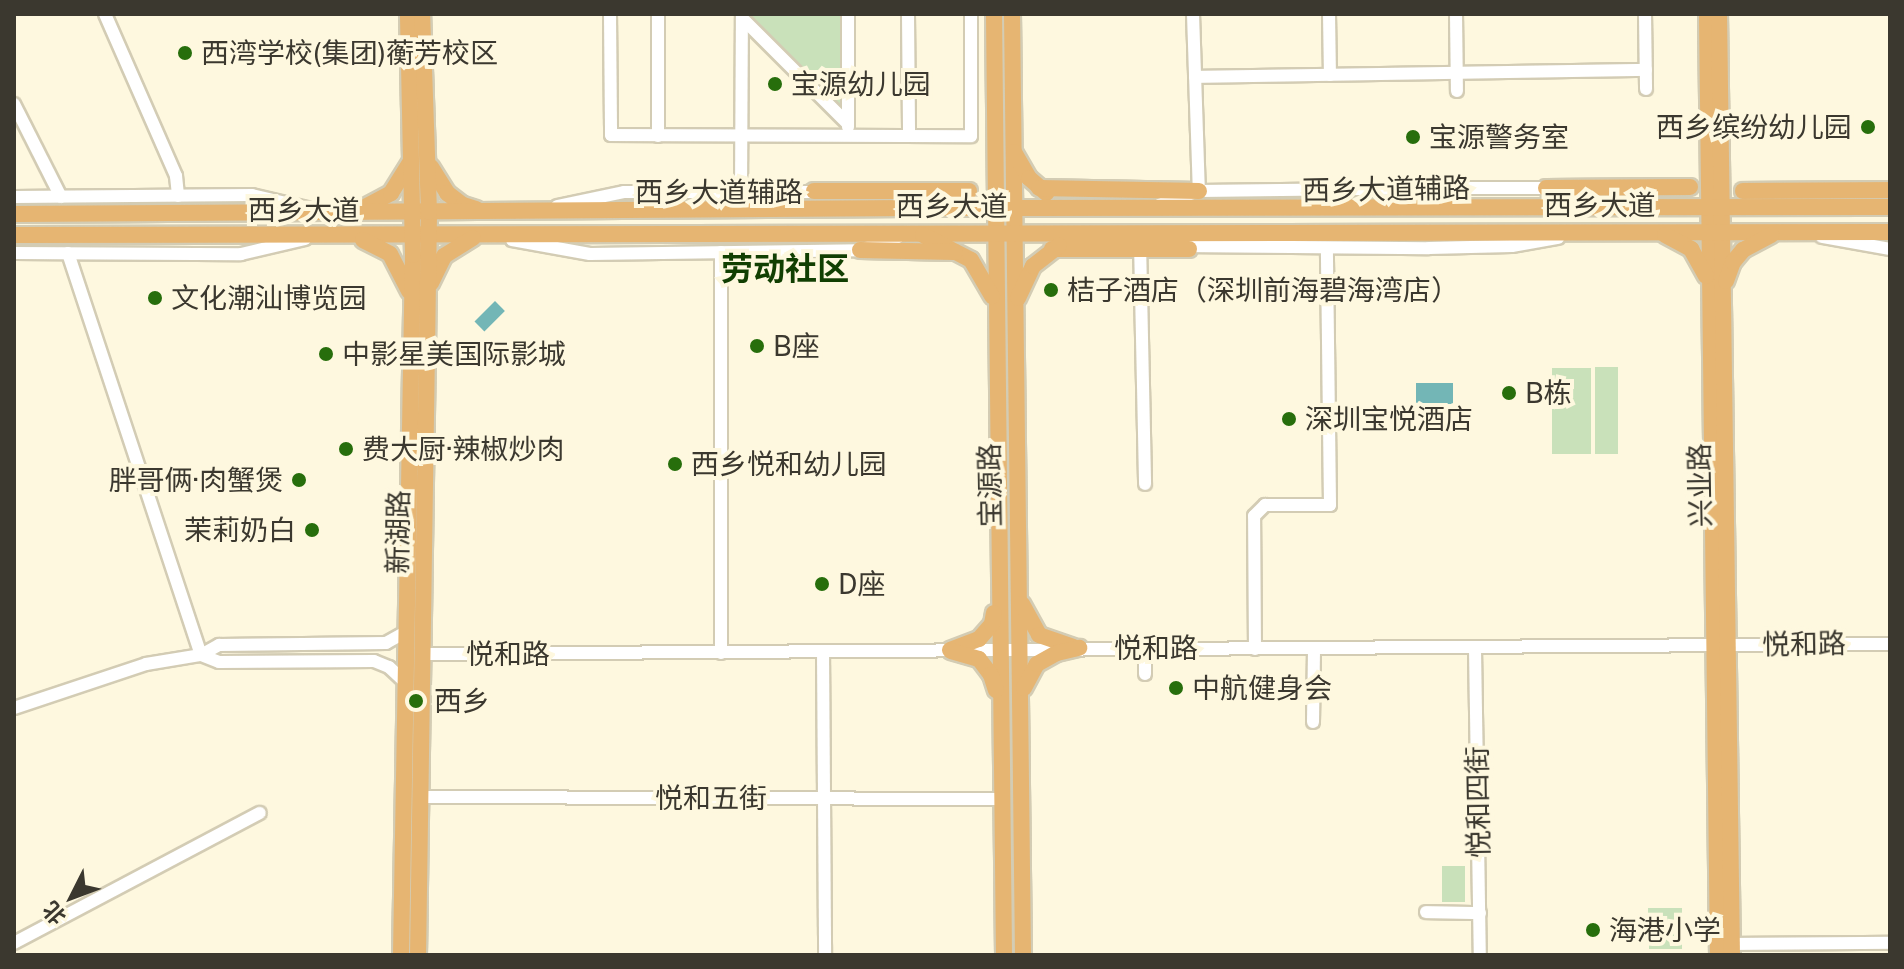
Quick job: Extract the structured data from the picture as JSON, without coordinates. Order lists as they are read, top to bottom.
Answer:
{
  "streets": {
    "main road": [
      "西乡大道",
      "宝源路",
      "兴业路",
      "新湖路"
    ],
    "street": [
      "西乡大道辅路",
      "悦和路",
      "悦和五街",
      "悦和四街"
    ]
  },
  "crossings": [
    ["西乡大道辅路", "西乡大道"],
    ["西乡大道", "宝源路"],
    ["西乡大道", "兴业路"],
    ["西乡大道", "新湖路"],
    ["宝源路", "悦和路"],
    ["宝源路", "悦和五街"],
    ["兴业路", "悦和路"],
    ["新湖路", "悦和路"],
    ["新湖路", "悦和五街"],
    ["悦和路", "悦和四街"]
  ],
  "districts": ["劳动社区"],
  "places": [
    "西湾学校(集团)蘅芳校区",
    "宝源幼儿园",
    "西乡缤纷幼儿园",
    "宝源警务室",
    "桔子酒店（深圳前海碧海湾店）",
    "文化潮汕博览园",
    "B座",
    "中影星美国际影城",
    "B栋",
    "深圳宝悦酒店",
    "费大厨·辣椒炒肉",
    "西乡悦和幼儿园",
    "胖哥俩·肉蟹煲",
    "茉莉奶白",
    "D座",
    "中航健身会",
    "西乡",
    "海港小学"
  ],
  "north": "bottom left"
}
